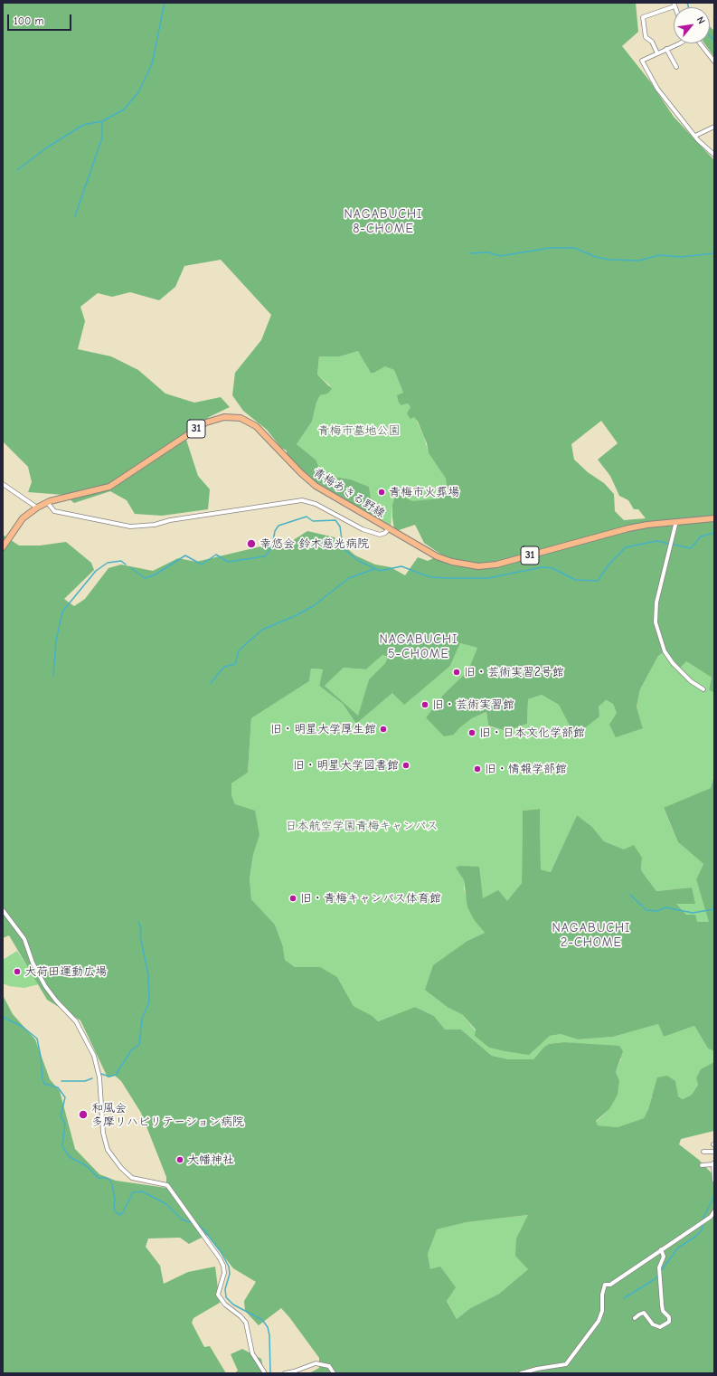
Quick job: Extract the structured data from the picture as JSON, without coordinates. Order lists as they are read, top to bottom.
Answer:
{
  "streets": {
    "main road": ["31", "青梅あきる野線"]
  },
  "districts": ["NAGABUCHI 8-CHOME", "NAGABUCHI 5-CHOME", "NAGABUCHI 2-CHOME"],
  "parks": ["青梅市墓地公園", "日本航空学園青梅キャンパス"],
  "places": [
    "青梅市火葬場",
    "幸悠会 鈴木慈光病院",
    "旧・芸術実習2号館",
    "旧・芸術実習館",
    "旧・明星大学厚生館",
    "旧・日本文化学部館",
    "旧・明星大学図書館",
    "旧・情報学部館",
    "旧・青梅キャンパス体育館",
    "大荷田運動広場",
    "和風会 多摩リハビリテーション病院",
    "大幡神社"
  ],
  "scale_bar": "100 m",
  "north": "top right"
}
